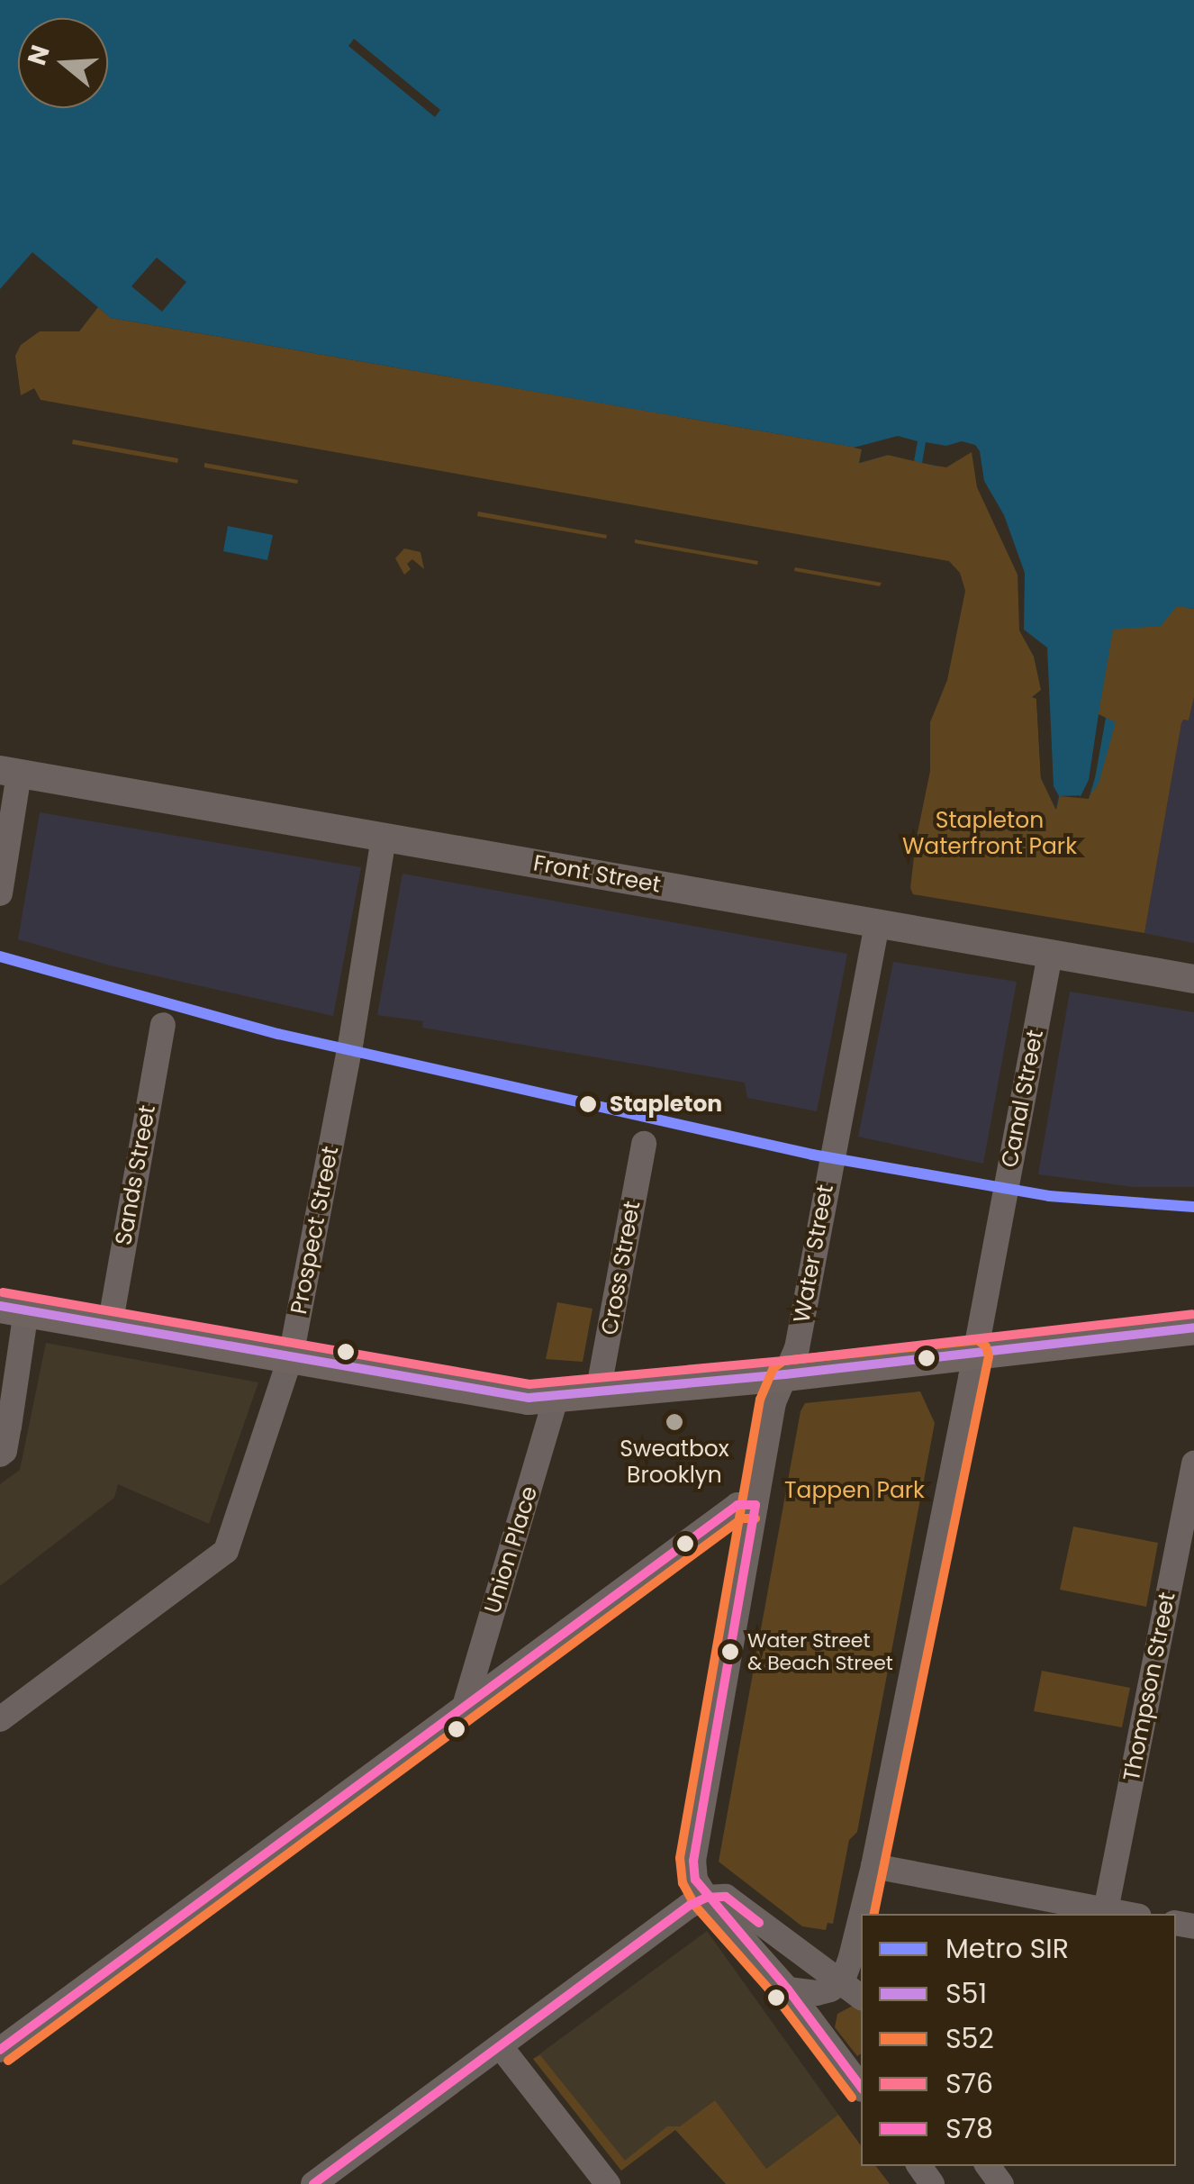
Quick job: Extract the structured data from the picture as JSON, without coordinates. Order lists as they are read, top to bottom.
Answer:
{
  "streets": {
    "street": [
      "Front Street",
      "Canal Street",
      "Sands Street",
      "Prospect Street",
      "Water Street",
      "Cross Street",
      "Union Place",
      "Thompson Street"
    ]
  },
  "crossings": [
    ["Front Street", "Canal Street"],
    ["Front Street", "Prospect Street"],
    ["Front Street", "Water Street"]
  ],
  "parks": ["Stapleton Waterfront Park", "Tappen Park"],
  "places": ["Stapleton", "Sweatbox Brooklyn", "Water Street & Beach Street"],
  "lines": [
    "metro line SIR",
    "transit line S76",
    "transit line S51",
    "transit line S52",
    "transit line S78"
  ],
  "legend": [
    "Metro SIR",
    "S51",
    "S52",
    "S76",
    "S78"
  ],
  "north": "left"
}
